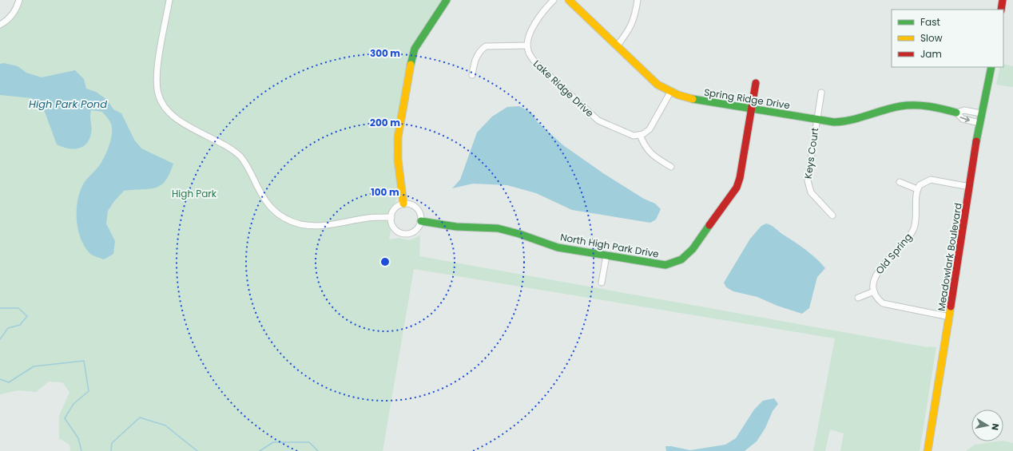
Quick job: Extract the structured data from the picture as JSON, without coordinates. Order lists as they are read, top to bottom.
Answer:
{
  "streets": {
    "street": [
      "Lake Ridge Drive",
      "Spring Ridge Drive",
      "Keys Court",
      "North High Park Drive",
      "Old Spring",
      "Meadowlark Boulevard"
    ]
  },
  "crossings": [
    ["Spring Ridge Drive", "Keys Court"],
    ["Spring Ridge Drive", "North High Park Drive"],
    ["Spring Ridge Drive", "Meadowlark Boulevard"]
  ],
  "water": ["High Park Pond"],
  "parks": ["High Park"],
  "legend": ["Fast", "Slow", "Jam"],
  "north": "right",
  "rings": ["300 m", "200 m", "100 m"]
}
